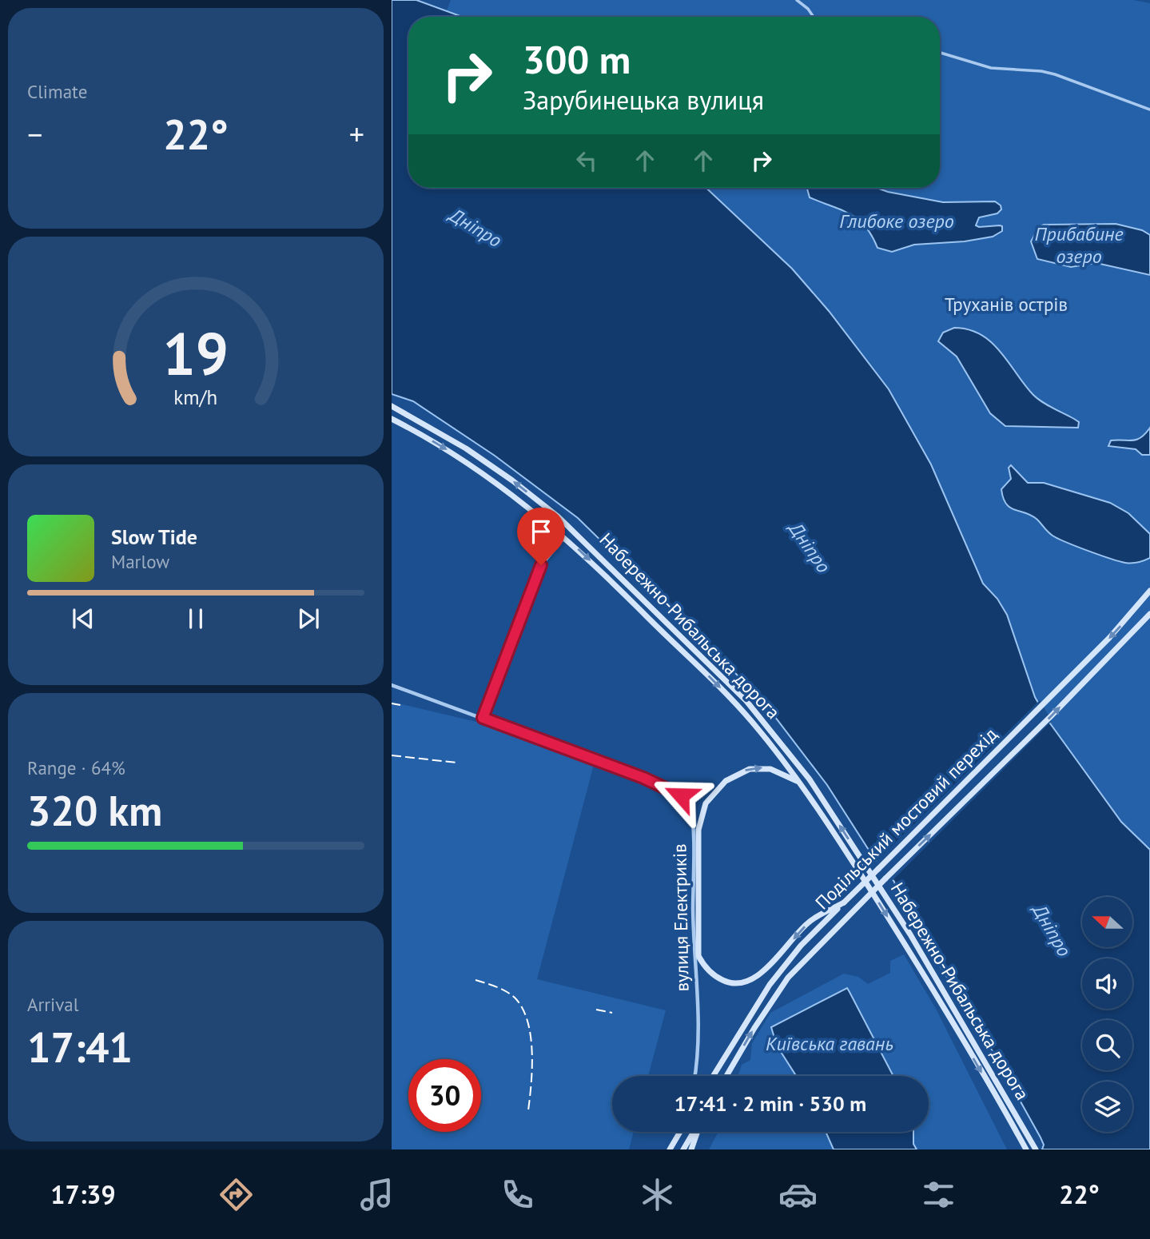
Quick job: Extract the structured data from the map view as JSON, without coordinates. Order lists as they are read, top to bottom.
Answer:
{
  "streets": {
    "main road": ["Набережно-Рибальська дорога", "Подільський мостовий перехід"],
    "street": ["вулиця Електриків"]
  },
  "water": [
    "Глибоке озеро",
    "Дніпро",
    "Прибабине озеро",
    "Київська гавань"
  ],
  "parks": ["Труханів острів"],
  "north": "left",
  "page": {
    "tile": [
      "Climate",
      ["Range · 64%", "320 km"],
      ["Arrival", "17:41"]
    ],
    "turn": ["300 m", "Зарубинецька вулиця"],
    "heat": ["−", "22°", "+"],
    "song": ["Slow Tide", "Marlow"],
    "limit": "30",
    "trip": "17:41 · 2 min · 530 m",
    "tabs": ["17:39", "22°"],
    "gauge": ["19", "km/h"]
  }
}
